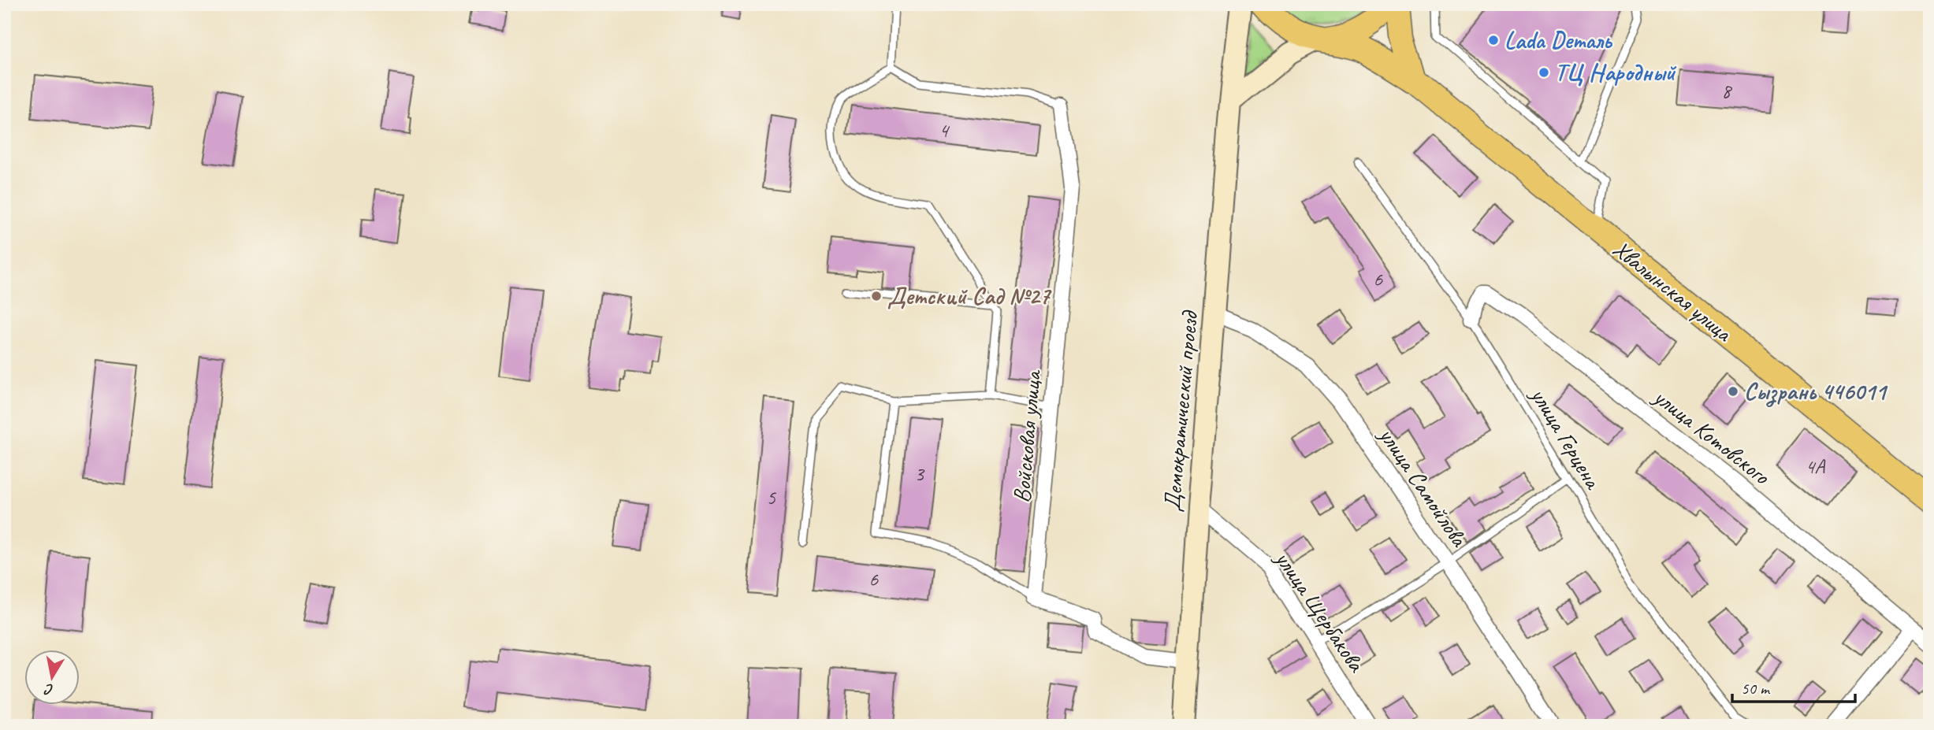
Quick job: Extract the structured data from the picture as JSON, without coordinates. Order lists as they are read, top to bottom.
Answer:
{
  "streets": {
    "main road": ["Хвалынская улица", "Демократический проезд"],
    "street": [
      "улица Котовского",
      "Войсковая улица",
      "улица Самойлова",
      "улица Щербакова"
    ],
    "lane": ["улица Герцена"]
  },
  "crossings": [
    ["Демократический проезд", "улица Самойлова"],
    ["Демократический проезд", "улица Щербакова"],
    ["улица Котовского", "улица Герцена"]
  ],
  "places": [
    "Lada Dеталь",
    "ТЦ Народный",
    "Детский Сад №27",
    "Сызрань 446011"
  ],
  "house_numbers": [
    "8",
    "4",
    "6",
    "4А",
    "3",
    "5",
    "6"
  ],
  "scale_bar": "50 m",
  "north": "bottom"
}
